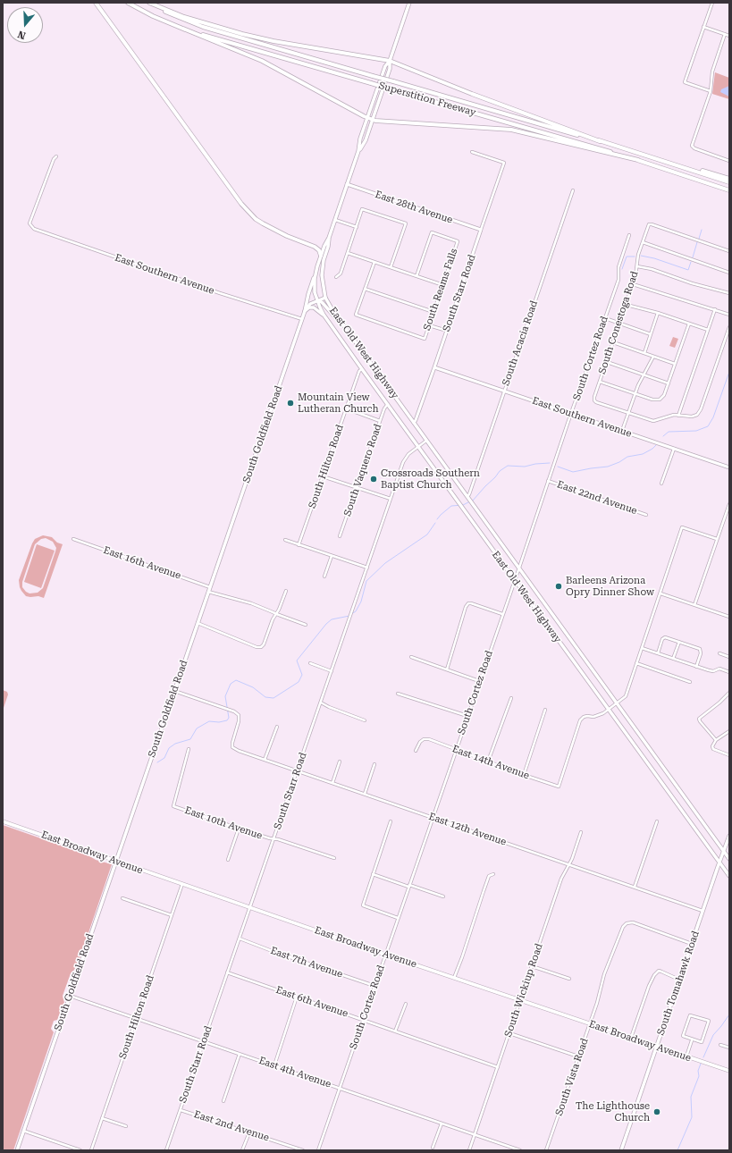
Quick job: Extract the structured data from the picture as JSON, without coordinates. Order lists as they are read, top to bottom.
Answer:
{
  "streets": {
    "highway": ["Superstition Freeway"],
    "main road": [
      "East Old West Highway",
      "South Goldfield Road",
      "East Broadway Avenue",
      "South Tomahawk Road"
    ],
    "street": [
      "East 28th Avenue",
      "East Southern Avenue",
      "South Reams Falls",
      "South Starr Road",
      "South Conestoga Road",
      "South Acacia Road",
      "South Cortez Road",
      "South Hilton Road",
      "South Vaquero Road",
      "East 22nd Avenue",
      "East 16th Avenue",
      "East 14th Avenue",
      "East 10th Avenue",
      "East 12th Avenue",
      "East 7th Avenue",
      "South Wickiup Road",
      "East 6th Avenue",
      "East 4th Avenue",
      "South Vista Road",
      "East 2nd Avenue"
    ]
  },
  "crossings": [
    ["East 28th Avenue", "South Starr Road"],
    ["East Southern Avenue", "South Starr Road"],
    ["East Southern Avenue", "South Acacia Road"],
    ["East Southern Avenue", "South Cortez Road"],
    ["East Southern Avenue", "South Goldfield Road"],
    ["South Starr Road", "East Old West Highway"],
    ["South Starr Road", "East 10th Avenue"],
    ["South Starr Road", "East 12th Avenue"],
    ["South Starr Road", "East Broadway Avenue"],
    ["South Starr Road", "East 7th Avenue"],
    ["South Starr Road", "East 6th Avenue"],
    ["South Starr Road", "East 4th Avenue"],
    ["South Starr Road", "East 2nd Avenue"],
    ["South Acacia Road", "East Old West Highway"],
    ["East Old West Highway", "South Cortez Road"],
    ["East Old West Highway", "South Goldfield Road"],
    ["East Old West Highway", "South Hilton Road"],
    ["East Old West Highway", "South Vaquero Road"],
    ["East Old West Highway", "East 14th Avenue"],
    ["East Old West Highway", "South Tomahawk Road"],
    ["South Cortez Road", "East 22nd Avenue"],
    ["South Cortez Road", "East 14th Avenue"],
    ["South Cortez Road", "East 12th Avenue"],
    ["South Cortez Road", "East Broadway Avenue"],
    ["South Cortez Road", "East 7th Avenue"],
    ["South Cortez Road", "East 6th Avenue"],
    ["South Cortez Road", "East 4th Avenue"],
    ["South Goldfield Road", "East 16th Avenue"],
    ["South Goldfield Road", "East 12th Avenue"],
    ["South Goldfield Road", "East Broadway Avenue"],
    ["South Goldfield Road", "East 4th Avenue"],
    ["South Hilton Road", "East Broadway Avenue"],
    ["South Hilton Road", "East 4th Avenue"],
    ["East 12th Avenue", "South Tomahawk Road"],
    ["East 12th Avenue", "South Wickiup Road"],
    ["East Broadway Avenue", "South Tomahawk Road"],
    ["East Broadway Avenue", "South Wickiup Road"],
    ["East Broadway Avenue", "South Vista Road"],
    ["South Tomahawk Road", "South Vista Road"],
    ["South Wickiup Road", "East 6th Avenue"],
    ["South Wickiup Road", "East 4th Avenue"]
  ],
  "places": [
    "Mountain View Lutheran Church",
    "Crossroads Southern Baptist Church",
    "Barleens Arizona Opry Dinner Show",
    "The Lighthouse Church"
  ],
  "north": "bottom"
}
